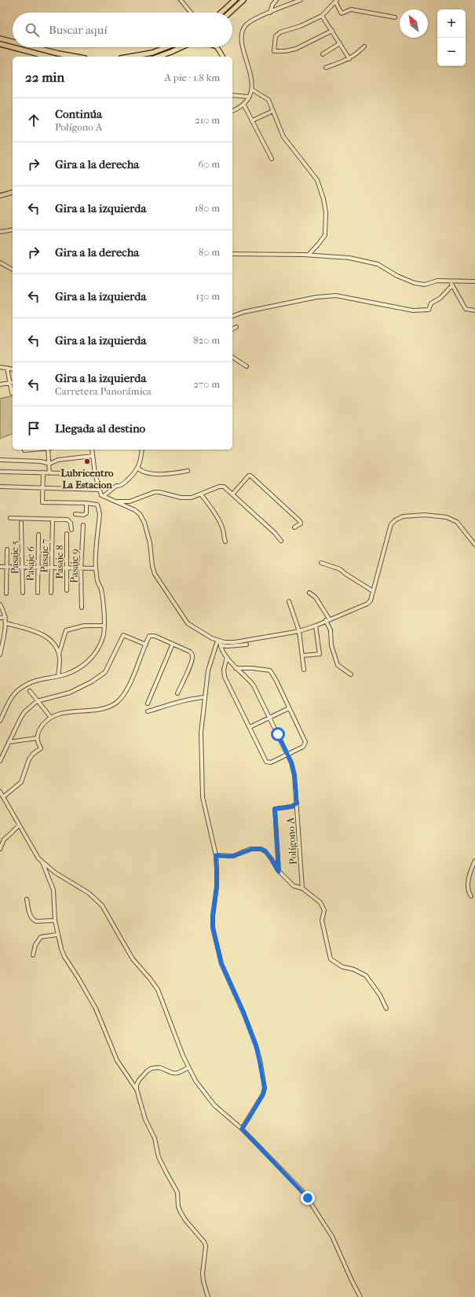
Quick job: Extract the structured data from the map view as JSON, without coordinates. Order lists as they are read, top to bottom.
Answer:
{
  "streets": {
    "street": [
      "Pasaje 7",
      "Pasaje 5",
      "Pasaje 8",
      "Pasaje 6",
      "Pasaje 9",
      "Polígono A"
    ]
  },
  "places": ["Lubricentro La Estacion"],
  "north": "top left",
  "page": {
    "map_buttons": ["+", "−"],
    "search": "Buscar aquí",
    "heading": ["22 min", "A pie · 1.8 km"],
    "list": [
      ["Continúa", "Polígono A", "210 m"],
      ["Gira a la derecha", "60 m"],
      ["Gira a la izquierda", "180 m"],
      ["Gira a la derecha", "80 m"],
      ["Gira a la izquierda", "130 m"],
      ["Gira a la izquierda", "820 m"],
      ["Gira a la izquierda", "Carretera Panorámica", "270 m"],
      "Llegada al destino"
    ]
  }
}
